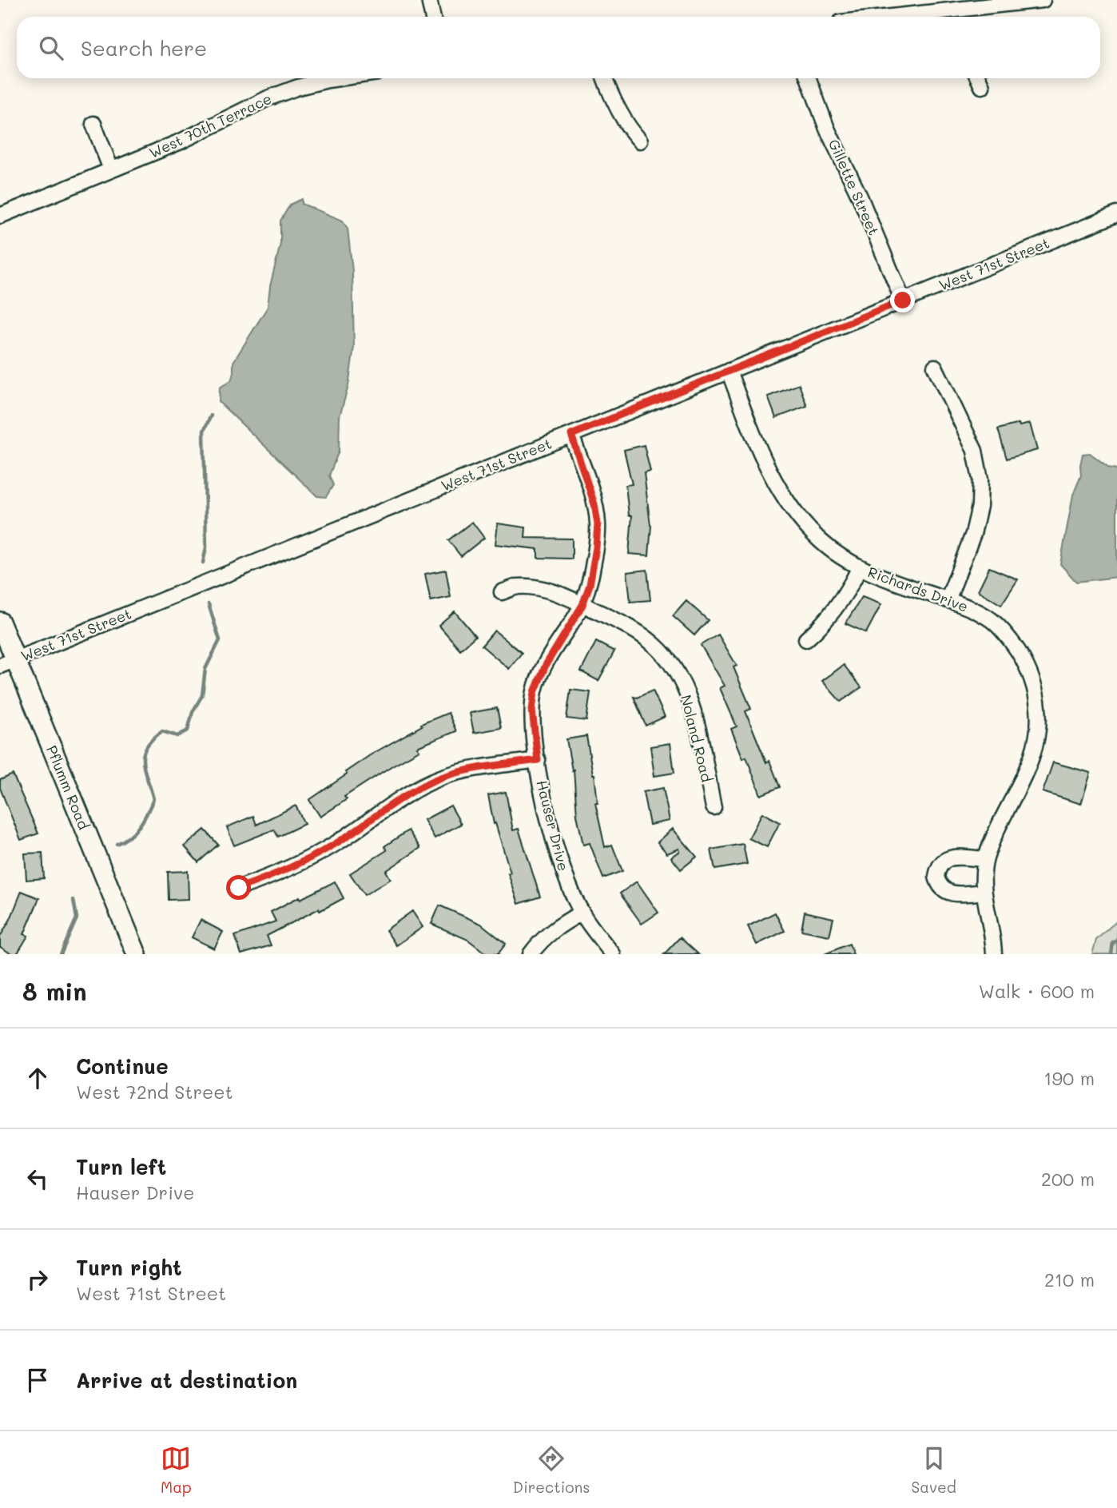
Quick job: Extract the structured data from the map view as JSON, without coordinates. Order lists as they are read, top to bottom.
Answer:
{
  "streets": {
    "main road": ["Pflumm Road"],
    "street": [
      "West 70th Terrace",
      "Gillette Street",
      "West 71st Street",
      "Richards Drive",
      "Noland Road",
      "Hauser Drive"
    ]
  },
  "crossings": [
    ["Gillette Street", "West 71st Street"],
    ["West 71st Street", "Richards Drive"],
    ["West 71st Street", "Pflumm Road"],
    ["West 71st Street", "Hauser Drive"],
    ["Noland Road", "Hauser Drive"]
  ],
  "page": {
    "search": "Search here",
    "heading": ["8 min", "Walk · 600 m"],
    "list": [
      ["Continue", "West 72nd Street", "190 m"],
      ["Turn left", "Hauser Drive", "200 m"],
      ["Turn right", "West 71st Street", "210 m"],
      "Arrive at destination"
    ],
    "nav": ["Map", "Directions", "Saved"]
  }
}
